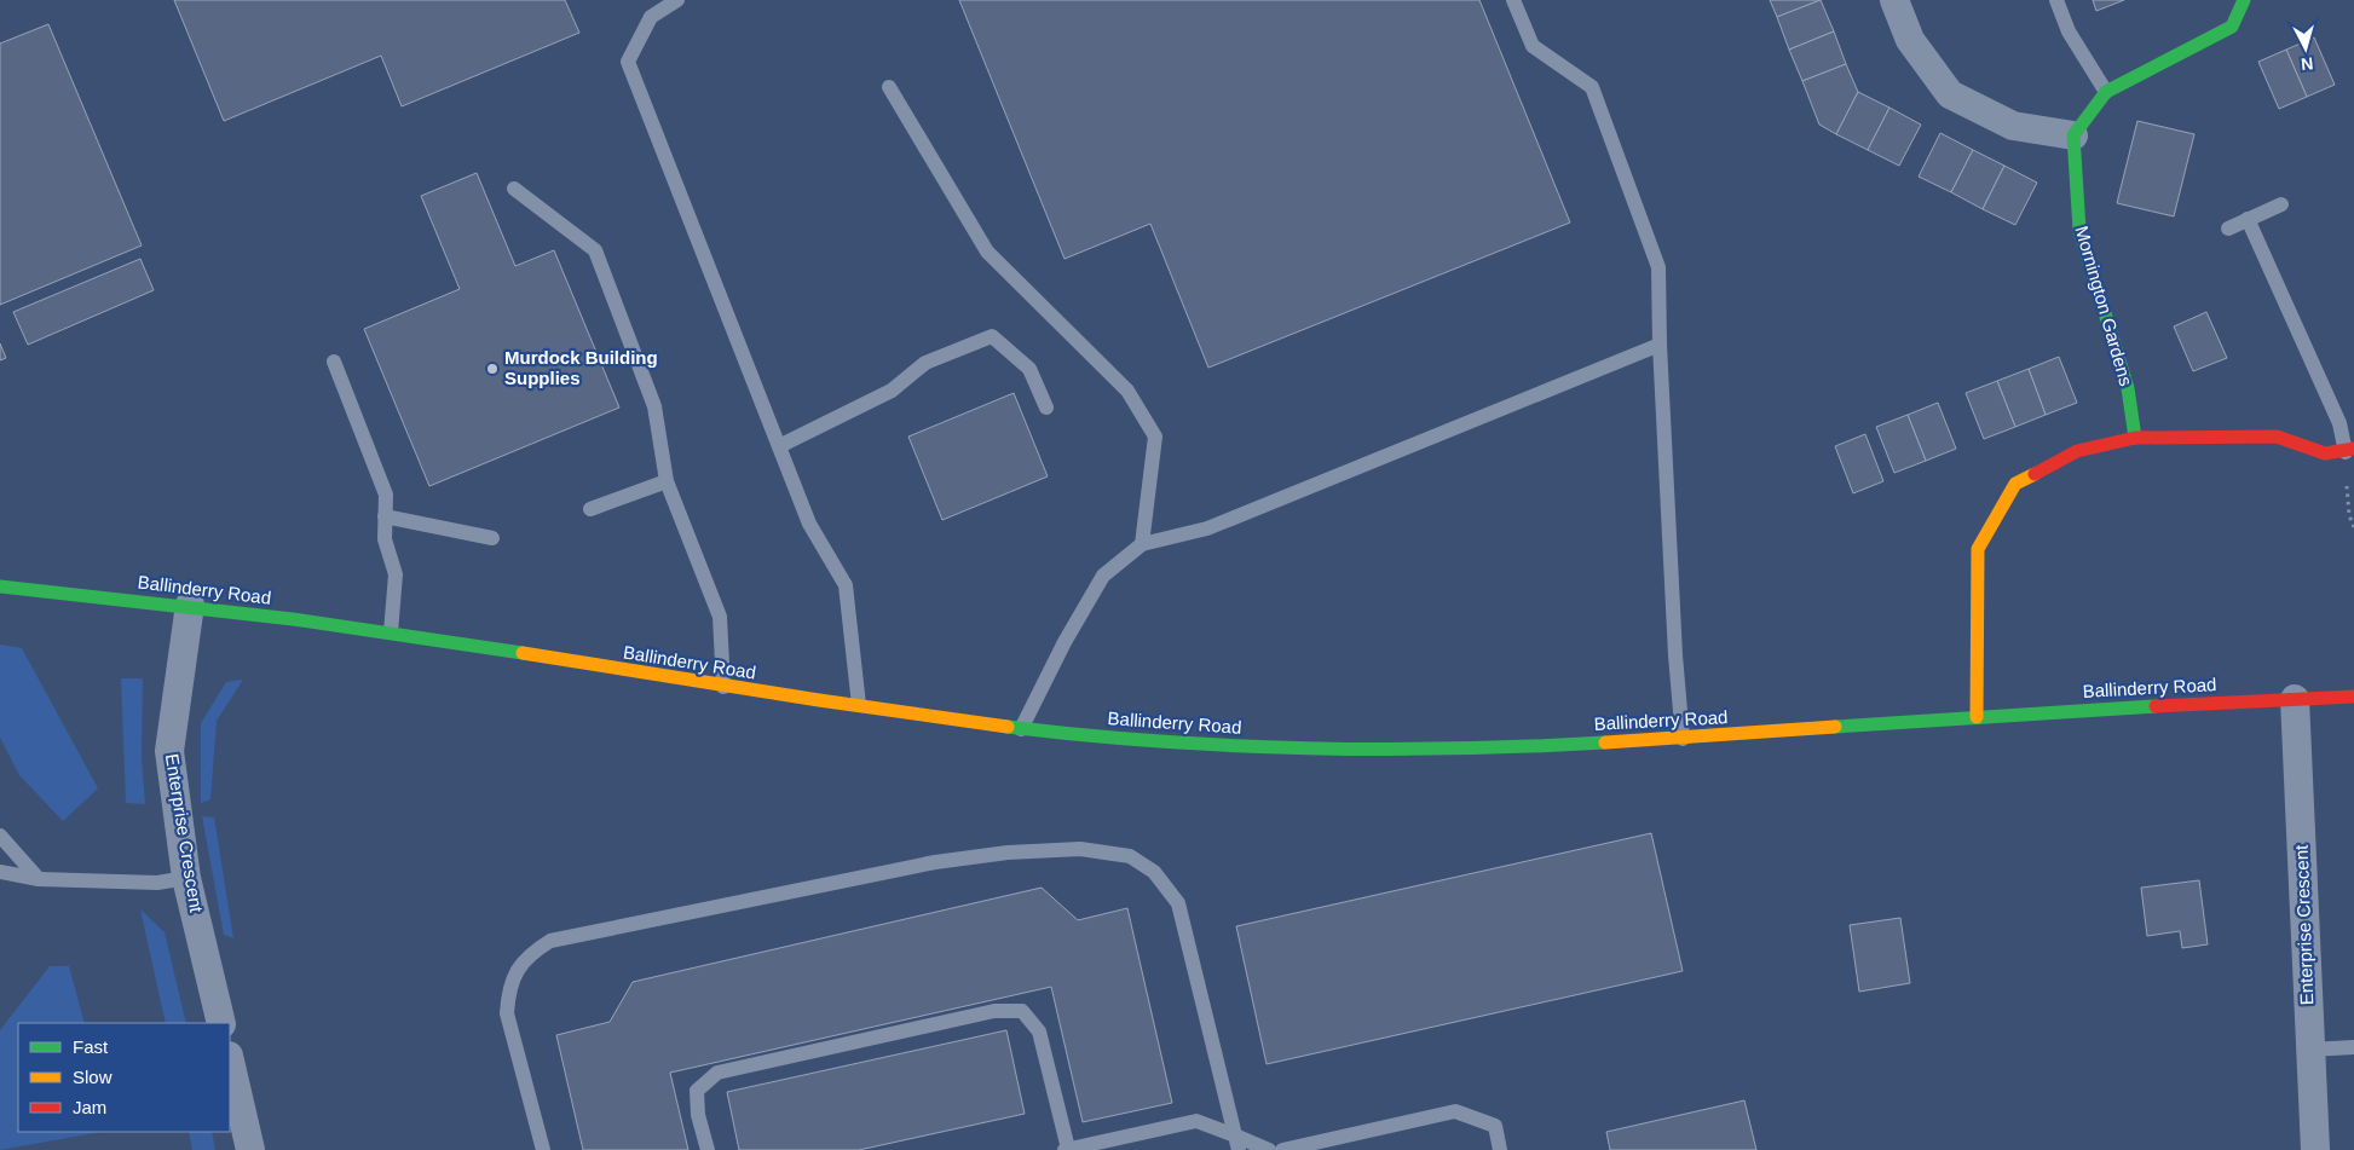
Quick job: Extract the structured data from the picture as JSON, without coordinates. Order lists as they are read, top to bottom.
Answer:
{
  "streets": {
    "main road": ["Mornington Gardens", "Ballinderry Road"],
    "street": ["Enterprise Crescent"]
  },
  "crossings": [
    ["Ballinderry Road", "Enterprise Crescent"]
  ],
  "places": ["Murdock Building Supplies"],
  "legend": ["Fast", "Slow", "Jam"],
  "north": "bottom"
}
